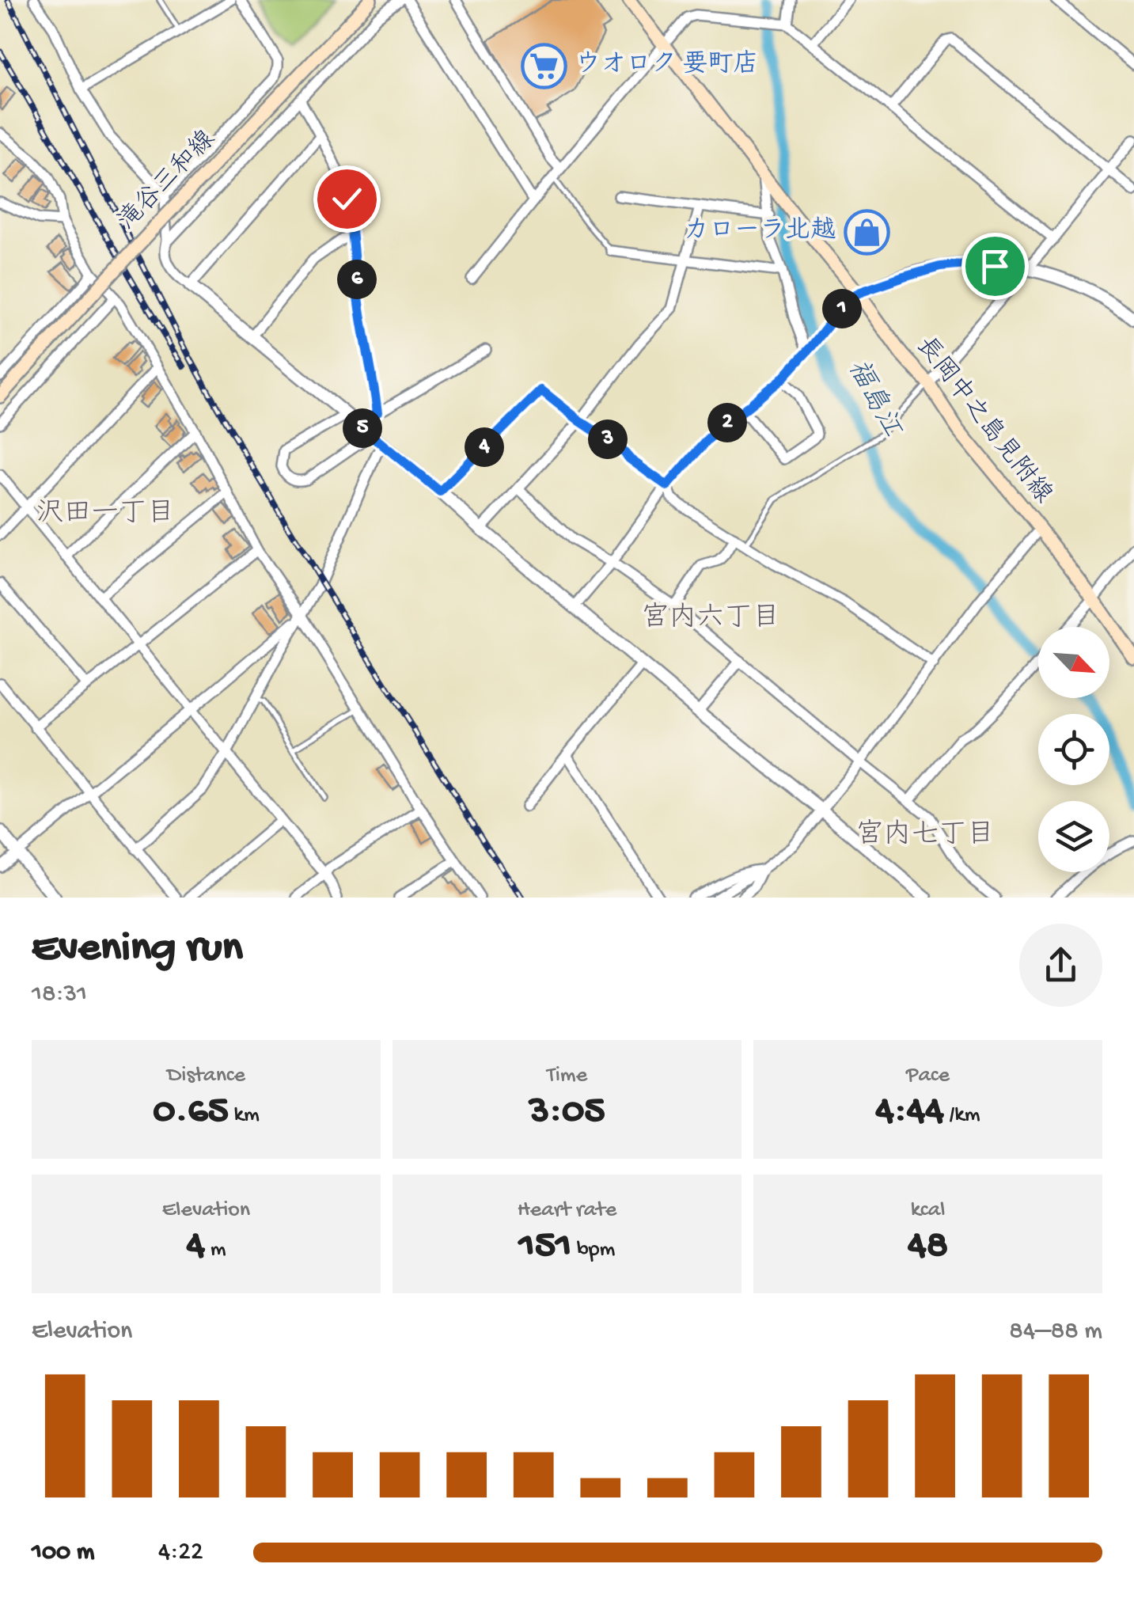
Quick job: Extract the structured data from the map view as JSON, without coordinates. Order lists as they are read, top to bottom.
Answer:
{
  "streets": {
    "main road": ["滝谷三和線", "長岡中之島見附線"]
  },
  "districts": ["沢田一丁目", "宮内六丁目", "宮内七丁目"],
  "water": ["福島江"],
  "places": {
    "supermarket": ["ウオロク 要町店"],
    "shop": ["カローラ北越"]
  },
  "north": "bottom right",
  "page": {
    "pins": [
      "6",
      "1",
      "2",
      "5",
      "3",
      "4"
    ],
    "heading": ["Evening run", "18:31"],
    "stats": [
      ["Distance", "0.65 km"],
      ["Time", "3:05"],
      ["Pace", "4:44 /km"],
      ["Elevation", "4 m"],
      ["Heart rate", "151 bpm"],
      ["kcal", "48"]
    ],
    "chart": ["Elevation", "84–88 m"],
    "list": [
      {
        "name": "100 m",
        "note": "4:22"
      }
    ]
  }
}
